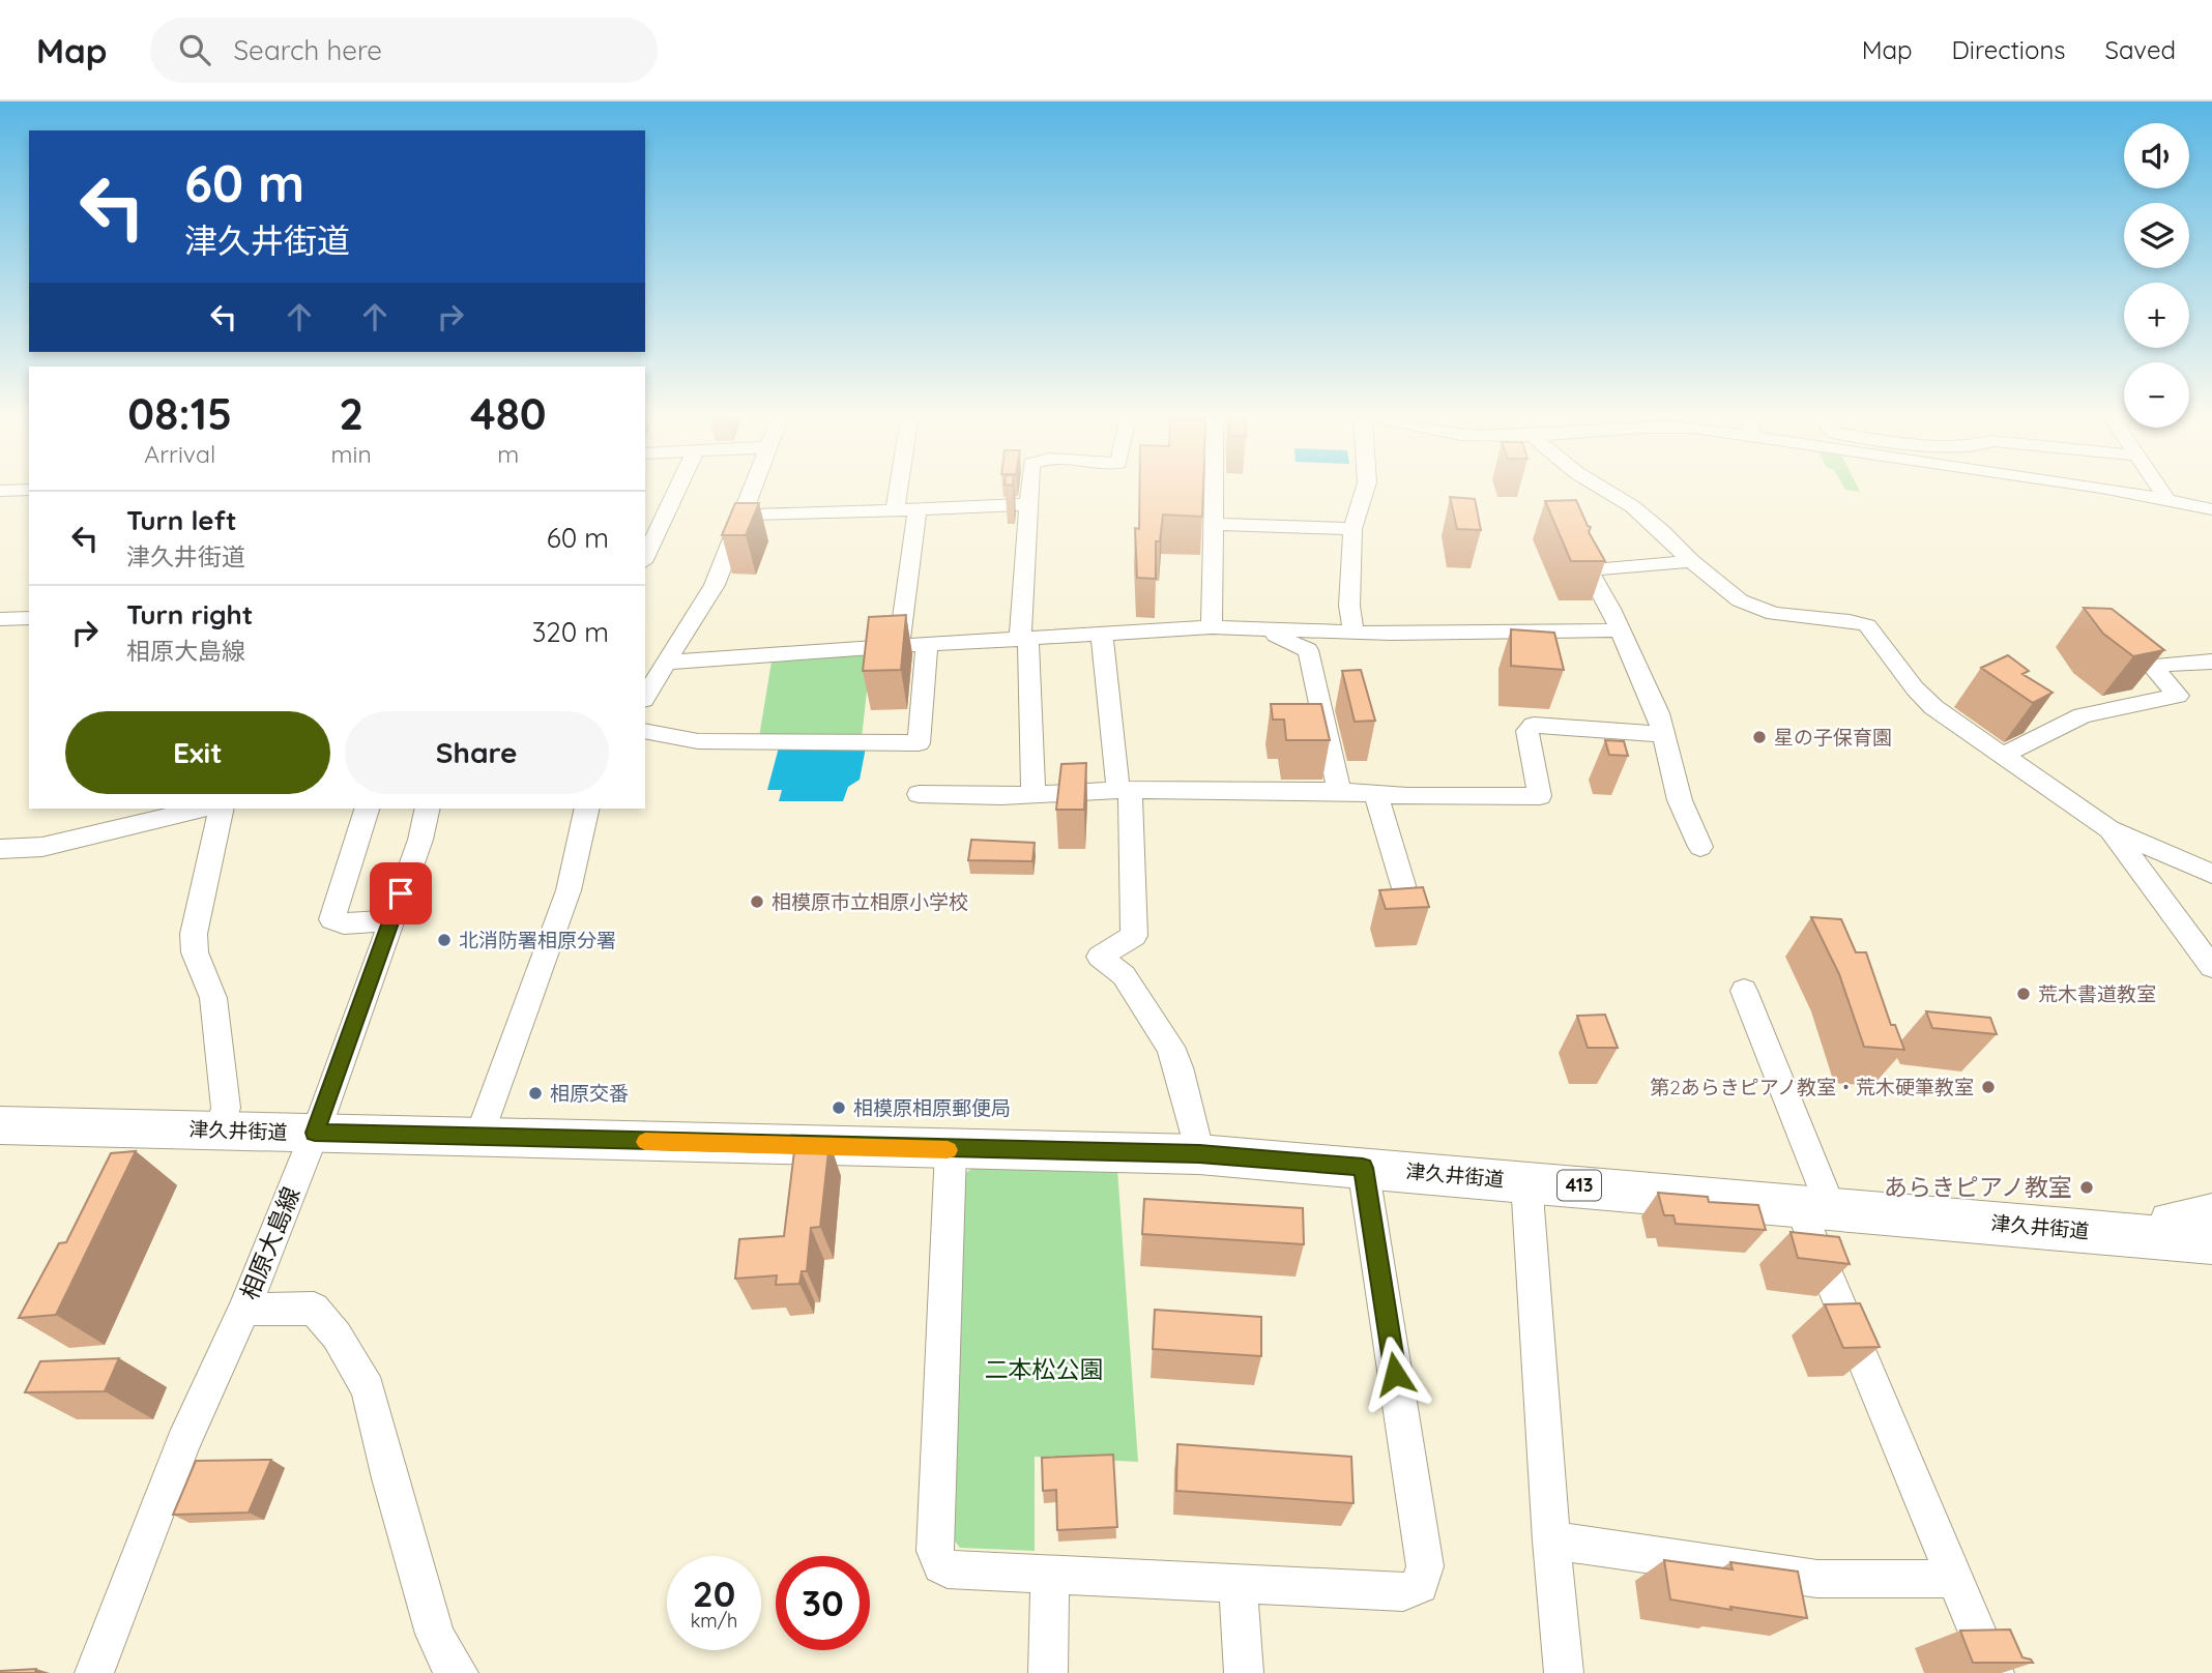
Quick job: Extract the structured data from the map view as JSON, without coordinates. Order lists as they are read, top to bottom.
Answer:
{
  "streets": {
    "highway": ["津久井街道", "413"],
    "street": ["相原大島線"]
  },
  "crossings": [
    ["津久井街道", "相原大島線"]
  ],
  "parks": ["二本松公園"],
  "places": [
    "星の子保育園",
    "相模原市立相原小学校",
    "北消防署相原分署",
    "荒木書道教室",
    "第2あらきピアノ教室・荒木硬筆教室",
    "相原交番",
    "相模原相原郵便局",
    "あらきピアノ教室"
  ],
  "page": {
    "header": "Map",
    "search": "Search here",
    "nav": ["Map", "Directions", "Saved"],
    "map_buttons": ["+", "−"],
    "turn": ["60 m", "津久井街道"],
    "eta": [
      "08:15",
      "Arrival",
      "2",
      "min",
      "480",
      "m"
    ],
    "list": [
      {
        "name": "Turn left",
        "note": "津久井街道",
        "value": "60 m"
      },
      {
        "name": "Turn right",
        "note": "相原大島線",
        "value": "320 m"
      }
    ],
    "buttons": ["Exit", "Share"],
    "speed": "20 km/h",
    "limit": "30"
  }
}
